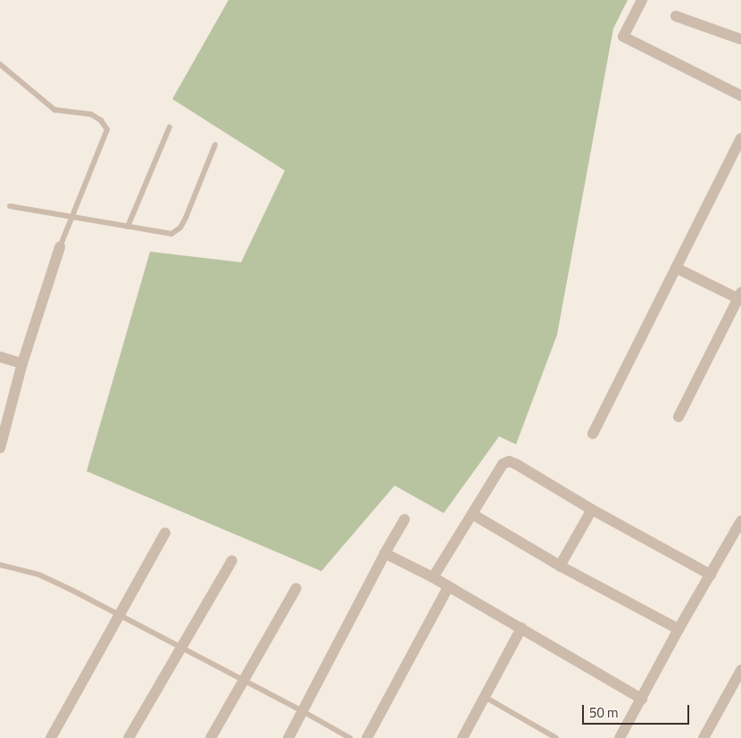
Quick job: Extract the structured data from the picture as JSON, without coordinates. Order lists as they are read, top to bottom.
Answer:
{
  "scale_bar": "50 m"
}
